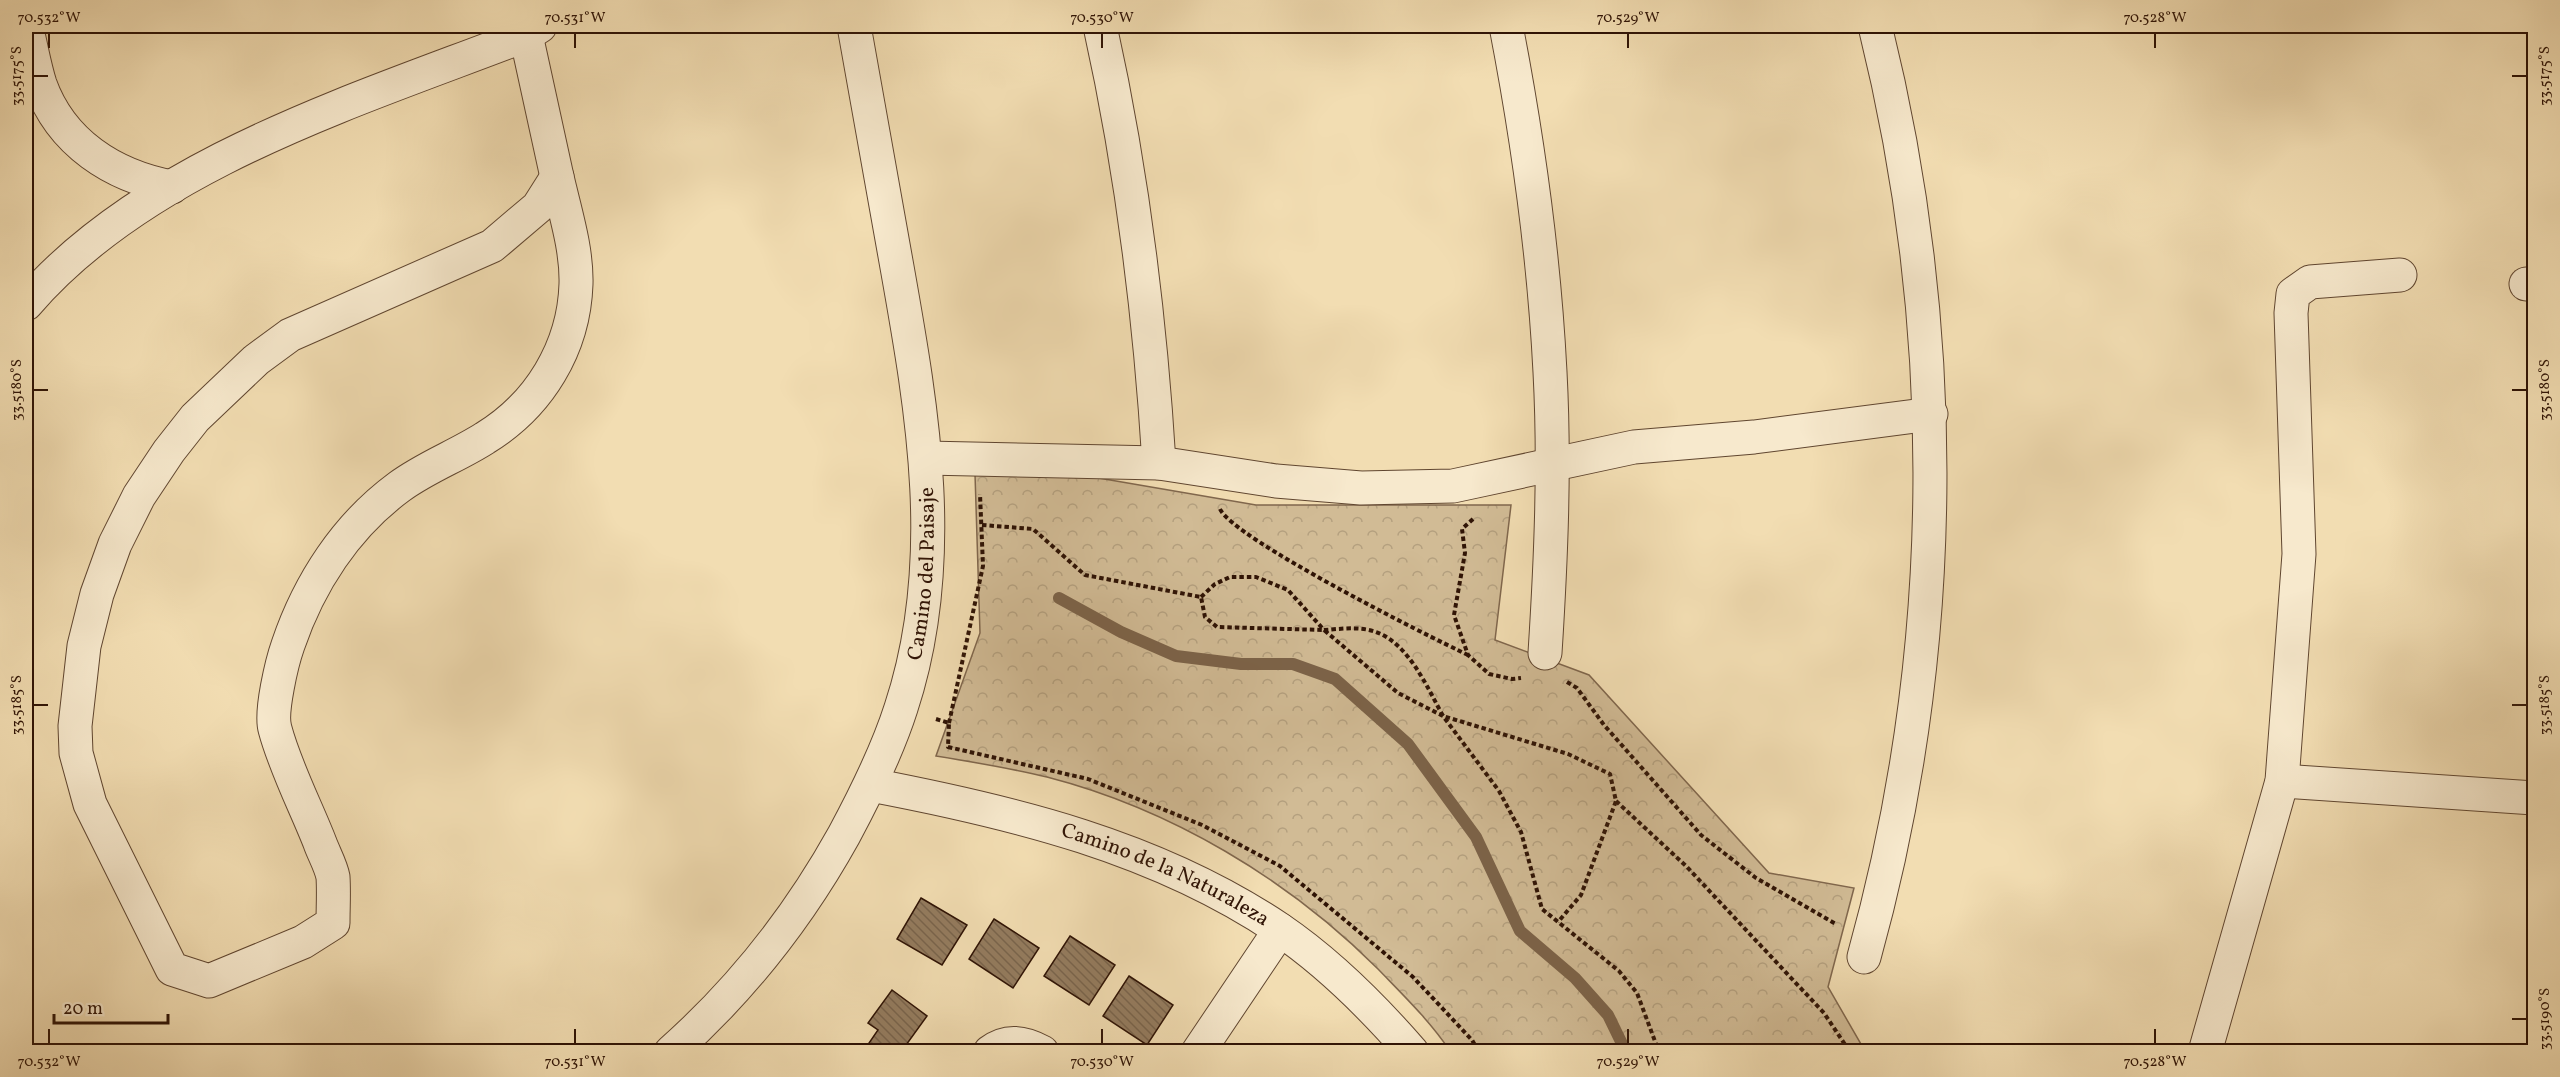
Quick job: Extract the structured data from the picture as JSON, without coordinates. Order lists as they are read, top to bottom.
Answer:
{
  "streets": {
    "street": ["Camino del Paisaje", "Camino de la Naturaleza"]
  },
  "crossings": [
    ["Camino del Paisaje", "Camino de la Naturaleza"]
  ],
  "scale_bar": "20 m",
  "coordinates": [
    "70.532°W",
    "70.531°W",
    "70.530°W",
    "70.529°W",
    "70.528°W",
    "33.5175°S",
    "33.5180°S",
    "33.5185°S",
    "33.5190°S"
  ]
}
